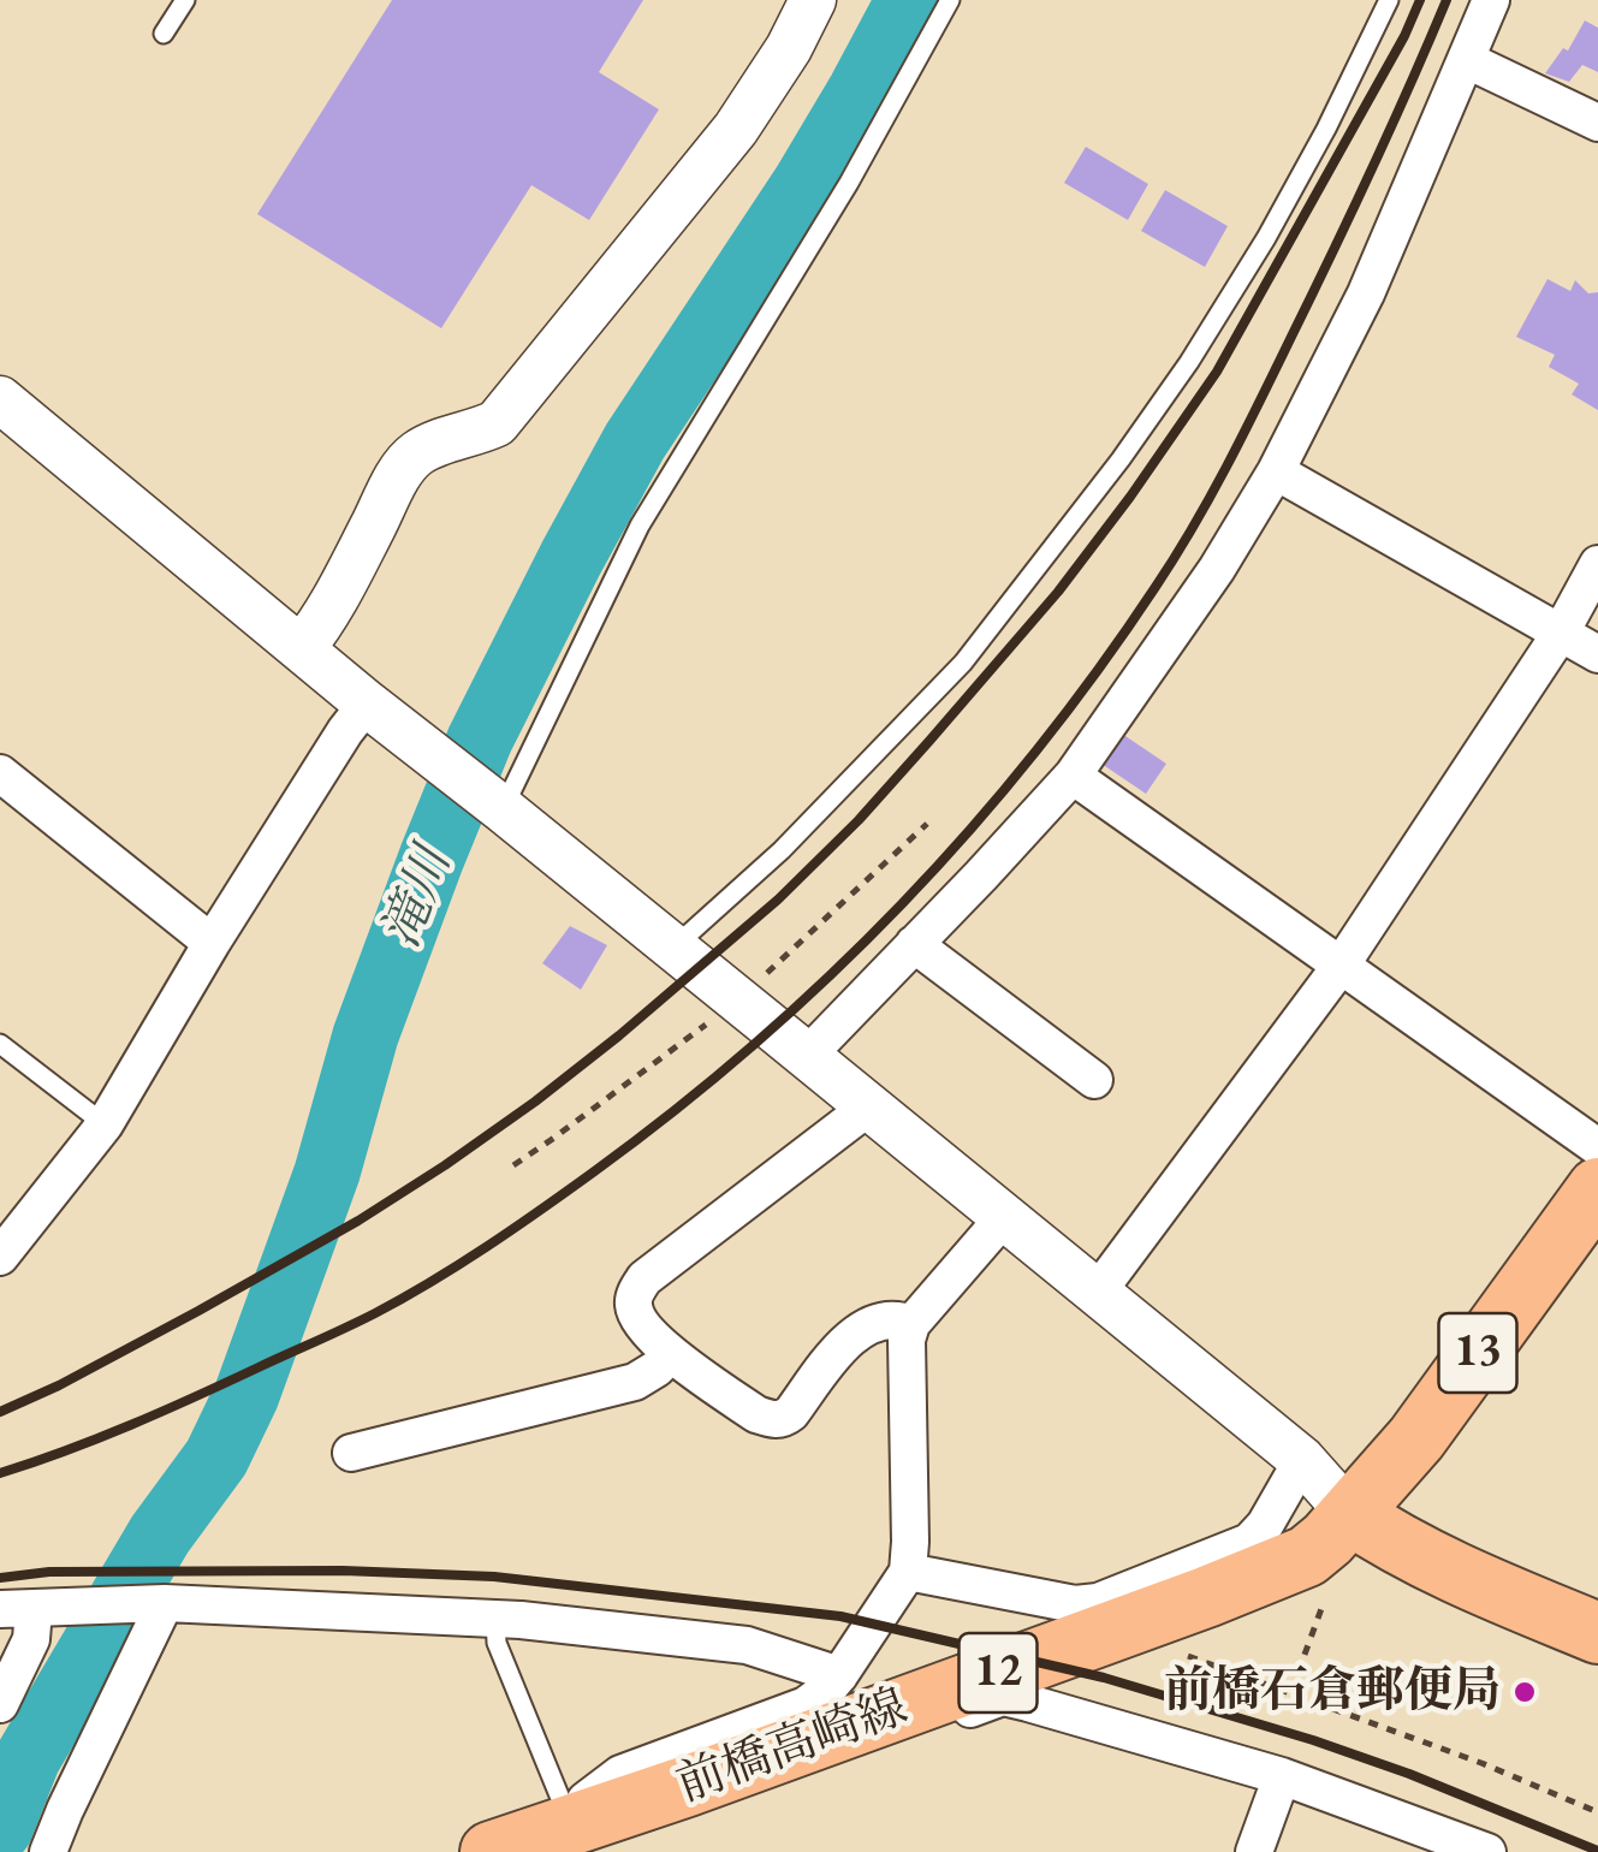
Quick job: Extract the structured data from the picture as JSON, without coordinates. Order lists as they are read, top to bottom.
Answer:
{
  "streets": {
    "main road": ["13", "12", "前橋高崎線"]
  },
  "crossings": [
    ["13", "前橋高崎線"]
  ],
  "water": ["滝川"],
  "places": ["前橋石倉郵便局"]
}
